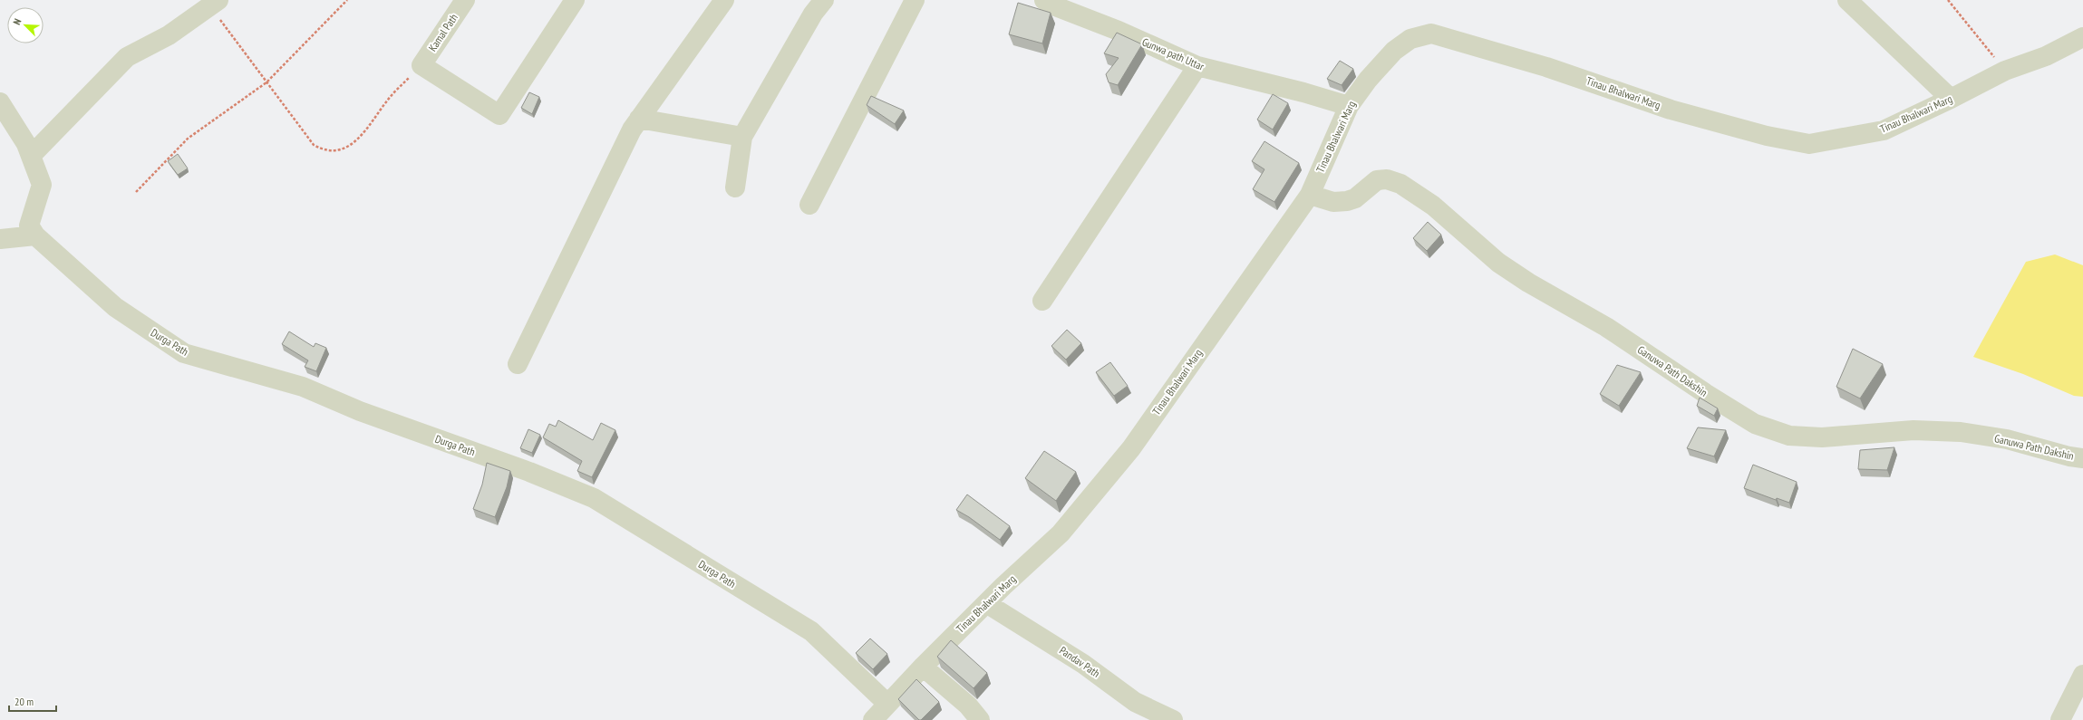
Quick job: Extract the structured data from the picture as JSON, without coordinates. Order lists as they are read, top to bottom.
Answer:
{
  "streets": {
    "street": [
      "Kamal Path",
      "Gunwa path Uttar",
      "Tinau Bhalwari Marg",
      "Durga Path",
      "Ganuwa Path Dakshin",
      "Pandav Path"
    ]
  },
  "crossings": [
    ["Gunwa path Uttar", "Tinau Bhalwari Marg"],
    ["Tinau Bhalwari Marg", "Durga Path"],
    ["Tinau Bhalwari Marg", "Ganuwa Path Dakshin"],
    ["Tinau Bhalwari Marg", "Pandav Path"]
  ],
  "scale_bar": "20 m",
  "north": "top left"
}
